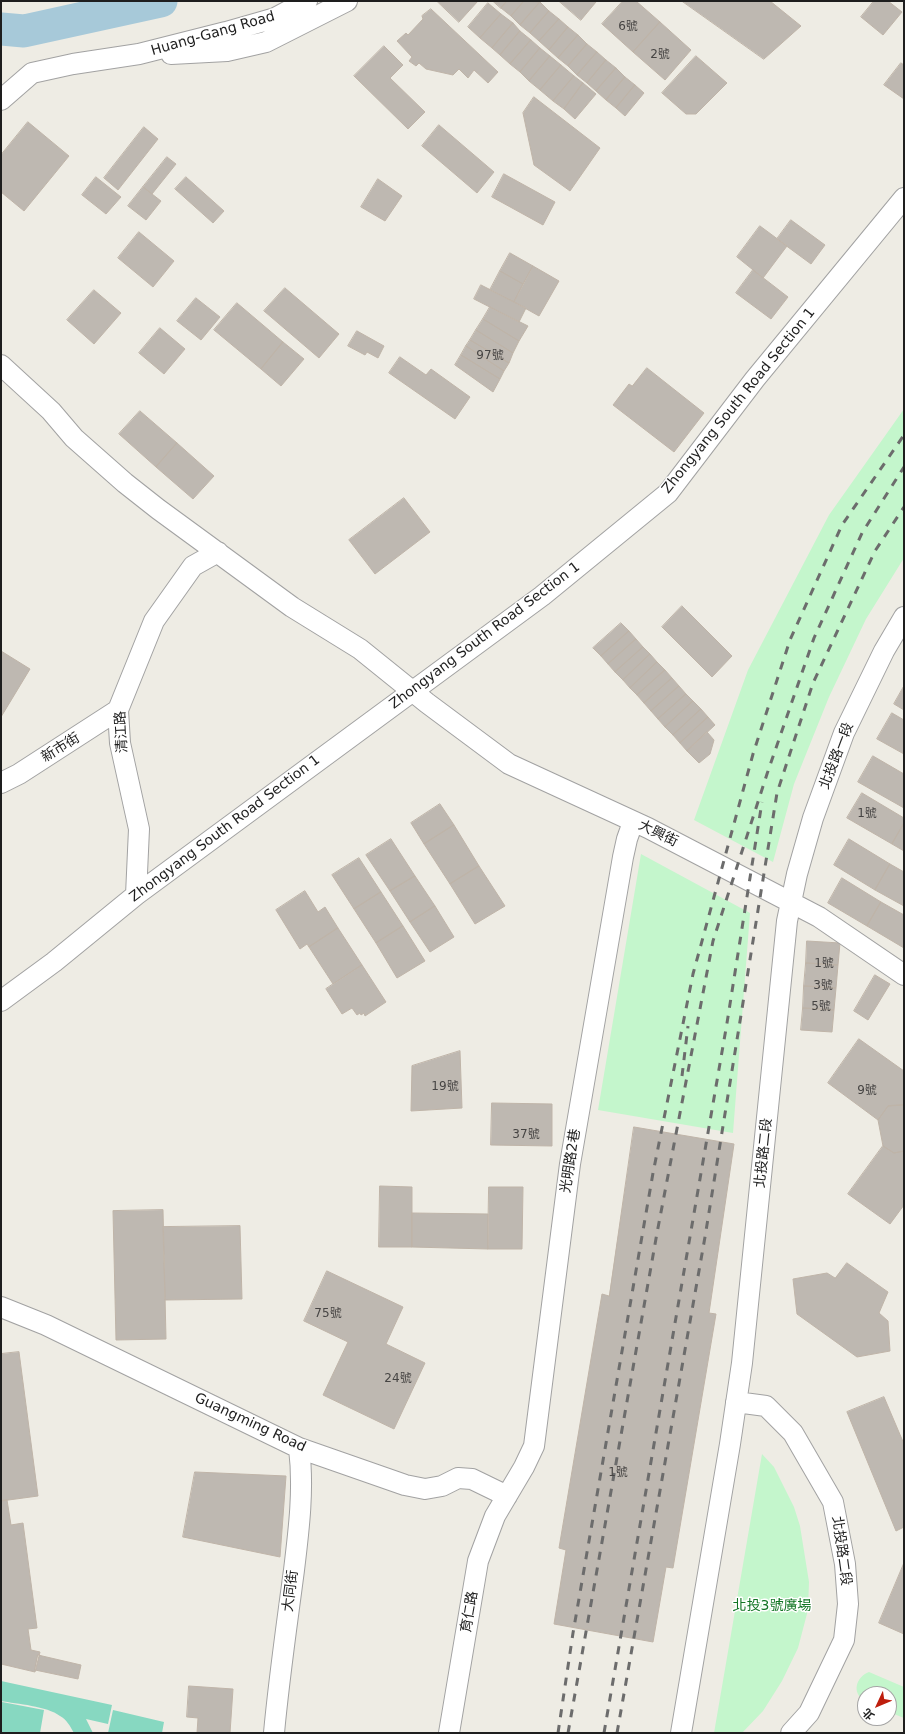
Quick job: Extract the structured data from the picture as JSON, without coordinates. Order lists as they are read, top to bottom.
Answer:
{
  "streets": {
    "street": [
      "Huang-Gang Road",
      "Zhongyang South Road Section 1",
      "清江路",
      "新市街",
      "北投路一段",
      "大興街",
      "北投路二段",
      "光明路2巷",
      "Guangming Road",
      "大同街",
      "育仁路"
    ]
  },
  "crossings": [
    ["Zhongyang South Road Section 1", "清江路"],
    ["Zhongyang South Road Section 1", "大興街"],
    ["清江路", "新市街"],
    ["清江路", "大興街"],
    ["北投路一段", "大興街"],
    ["北投路一段", "北投路二段"],
    ["大興街", "北投路二段"],
    ["大興街", "光明路2巷"],
    ["光明路2巷", "Guangming Road"],
    ["光明路2巷", "育仁路"],
    ["Guangming Road", "大同街"],
    ["Guangming Road", "育仁路"]
  ],
  "parks": ["北投3號廣場"],
  "house_numbers": [
    "6號",
    "2號",
    "97號",
    "1號",
    "1號",
    "3號",
    "5號",
    "19號",
    "9號",
    "37號",
    "75號",
    "24號",
    "1號"
  ],
  "north": "bottom left"
}
